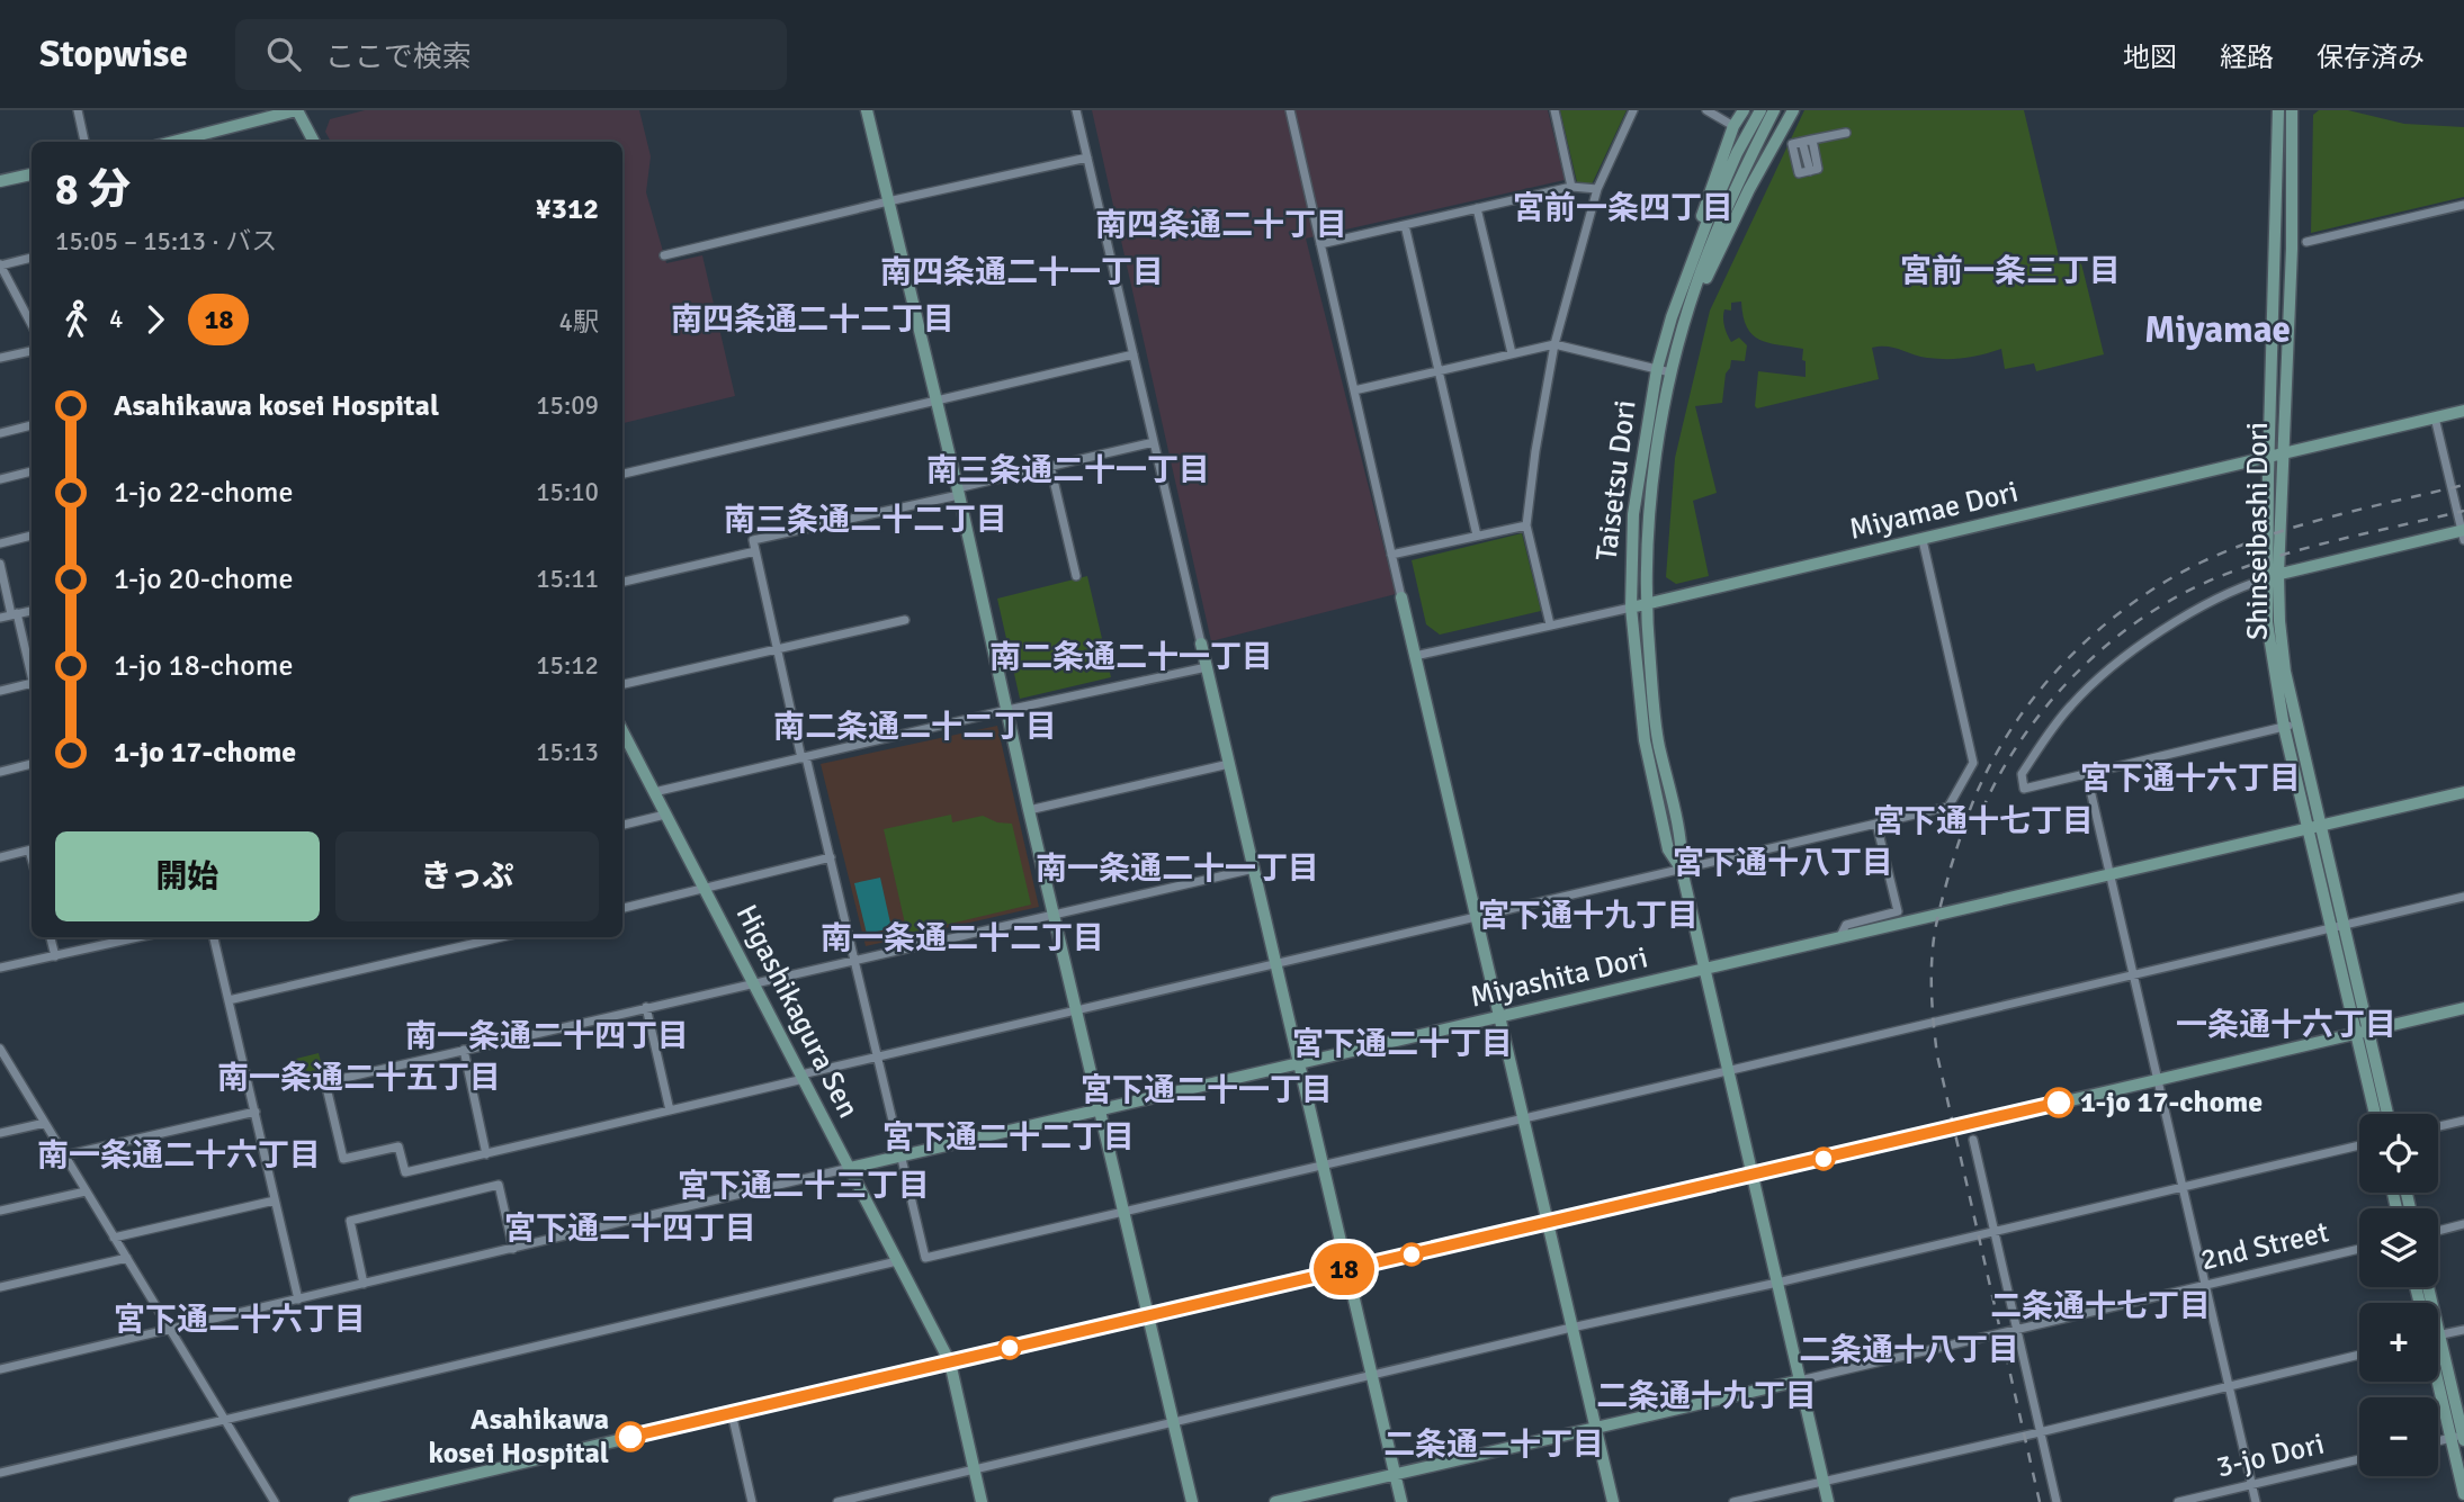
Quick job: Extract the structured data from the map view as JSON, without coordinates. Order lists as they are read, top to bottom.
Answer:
{
  "streets": {
    "street": [
      "Taisetsu Dori",
      "Miyamae Dori",
      "Shinseibashi Dori",
      "Miyashita Dori",
      "Higashikagura Sen",
      "2nd Street",
      "3-jo Dori"
    ]
  },
  "crossings": [
    ["Taisetsu Dori", "Miyamae Dori"],
    ["Taisetsu Dori", "Miyashita Dori"],
    ["Taisetsu Dori", "2nd Street"],
    ["Miyamae Dori", "Shinseibashi Dori"],
    ["Shinseibashi Dori", "Miyashita Dori"],
    ["Miyashita Dori", "Higashikagura Sen"]
  ],
  "districts": [
    "宮前一条四丁目",
    "南四条通二十丁目",
    "宮前一条三丁目",
    "南四条通二十一丁目",
    "南四条通二十二丁目",
    "Miyamae",
    "南三条通二十一丁目",
    "南三条通二十二丁目",
    "南二条通二十一丁目",
    "南二条通二十二丁目",
    "宮下通十六丁目",
    "宮下通十七丁目",
    "宮下通十八丁目",
    "南一条通二十一丁目",
    "宮下通十九丁目",
    "南一条通二十二丁目",
    "一条通十六丁目",
    "南一条通二十四丁目",
    "宮下通二十丁目",
    "南一条通二十五丁目",
    "宮下通二十一丁目",
    "宮下通二十二丁目",
    "南一条通二十六丁目",
    "宮下通二十三丁目",
    "宮下通二十四丁目",
    "二条通十七丁目",
    "宮下通二十六丁目",
    "二条通十八丁目",
    "二条通十九丁目",
    "二条通二十丁目"
  ],
  "places": ["1-jo 17-chome", "Asahikawa kosei Hospital"],
  "lines": ["bus line 18"],
  "page": {
    "header": "Stopwise",
    "search": "ここで検索",
    "nav": ["地図", "経路", "保存済み"],
    "on_map": "18",
    "heading": ["8 分", "15:05 – 15:13 · バス", "¥312"],
    "legs": ["4", "18", "4駅"],
    "list": [
      {
        "name": "Asahikawa kosei Hospital",
        "value": "15:09"
      },
      {
        "name": "1-jo 22-chome",
        "value": "15:10"
      },
      {
        "name": "1-jo 20-chome",
        "value": "15:11"
      },
      {
        "name": "1-jo 18-chome",
        "value": "15:12"
      },
      {
        "name": "1-jo 17-chome",
        "value": "15:13"
      }
    ],
    "buttons": ["開始", "きっぷ"],
    "map_buttons": ["+", "−"]
  }
}
